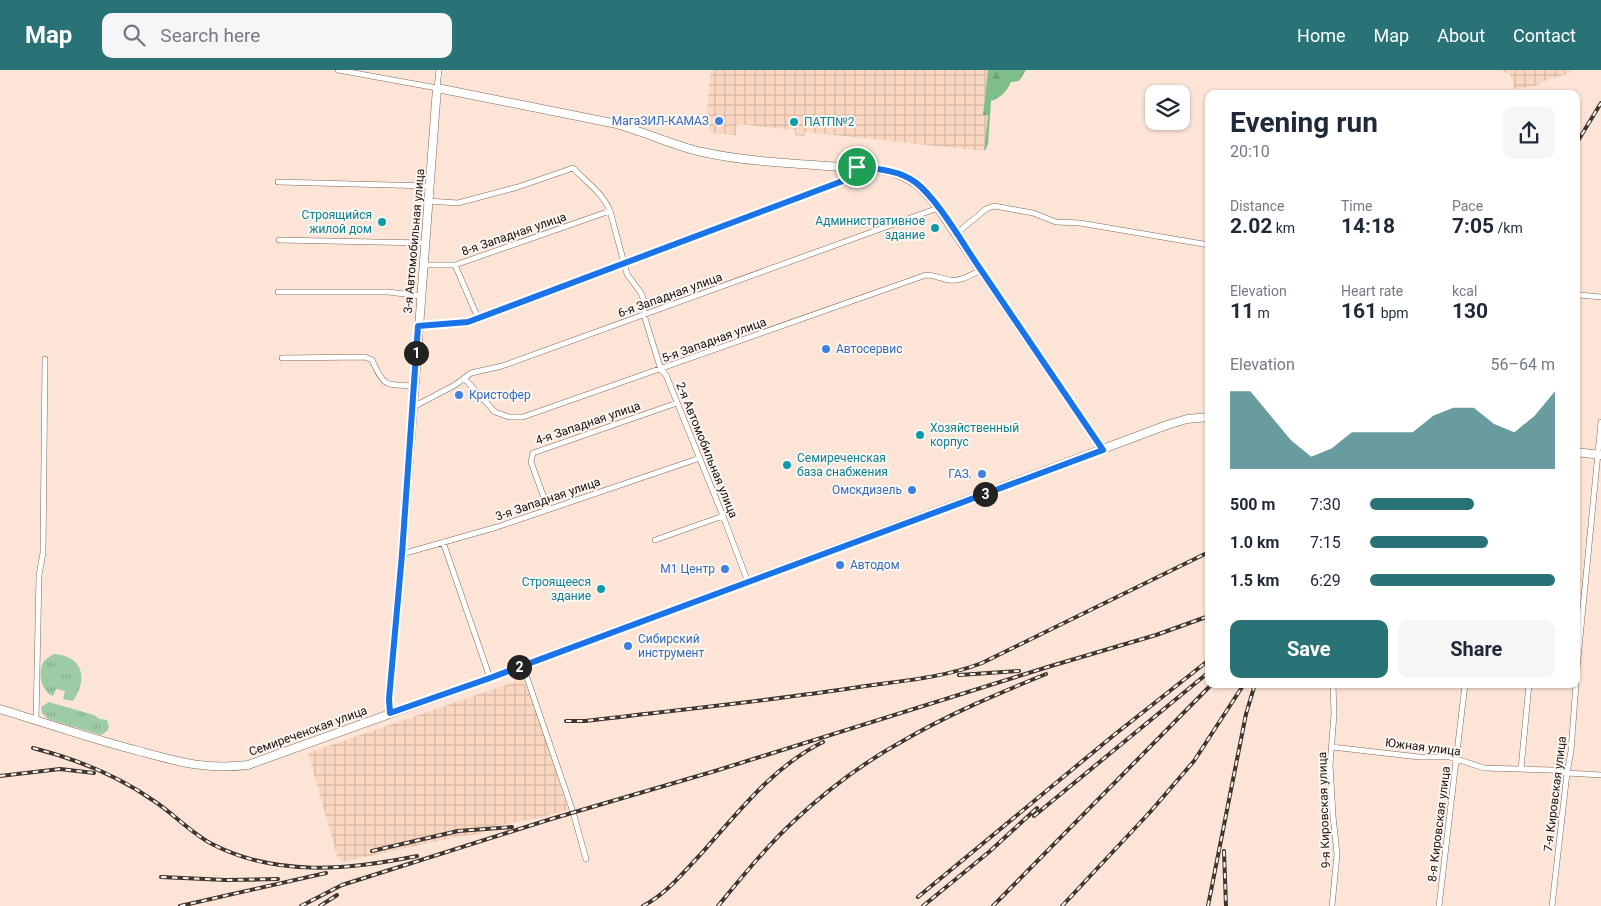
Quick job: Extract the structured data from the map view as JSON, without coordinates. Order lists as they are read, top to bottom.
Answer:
{
  "streets": {
    "street": [
      "8-я Западная улица",
      "3-я Автомобильная улица",
      "6-я Западная улица",
      "5-я Западная улица",
      "4-я Западная улица",
      "2-я Автомобильная улица",
      "3-я Западная улица",
      "Семиреченская улица",
      "Южная улица",
      "7-я Кировская улица",
      "9-я Кировская улица",
      "8-я Кировская улица"
    ]
  },
  "crossings": [
    ["8-я Западная улица", "3-я Автомобильная улица"],
    ["8-я Западная улица", "2-я Автомобильная улица"],
    ["3-я Автомобильная улица", "6-я Западная улица"],
    ["3-я Автомобильная улица", "2-я Автомобильная улица"],
    ["3-я Автомобильная улица", "3-я Западная улица"],
    ["3-я Автомобильная улица", "Семиреченская улица"],
    ["6-я Западная улица", "5-я Западная улица"],
    ["6-я Западная улица", "2-я Автомобильная улица"],
    ["5-я Западная улица", "2-я Автомобильная улица"],
    ["4-я Западная улица", "2-я Автомобильная улица"],
    ["4-я Западная улица", "3-я Западная улица"],
    ["2-я Автомобильная улица", "3-я Западная улица"],
    ["2-я Автомобильная улица", "Семиреченская улица"],
    ["Южная улица", "7-я Кировская улица"],
    ["Южная улица", "9-я Кировская улица"],
    ["Южная улица", "8-я Кировская улица"]
  ],
  "places": [
    "МагаЗИЛ-КАМАЗ",
    "ПАТП№2",
    "Строящийся жилой дом",
    "Административное здание",
    "Автосервис",
    "Кристофер",
    "Хозяйственный корпус",
    "Семиреченская база снабжения",
    "ГАЗ.",
    "Омскдизель",
    "Автодом",
    "М1 Центр",
    "Строящееся здание",
    "Сибирский инструмент"
  ],
  "page": {
    "header": "Map",
    "search": "Search here",
    "nav": [
      "Home",
      "Map",
      "About",
      "Contact"
    ],
    "heading": ["Evening run", "20:10"],
    "stats": [
      ["Distance", "2.02 km"],
      ["Time", "14:18"],
      ["Pace", "7:05 /km"],
      ["Elevation", "11 m"],
      ["Heart rate", "161 bpm"],
      ["kcal", "130"]
    ],
    "pins": ["1", "3", "2"],
    "chart": ["Elevation", "56–64 m"],
    "list": [
      {
        "name": "500 m",
        "note": "7:30"
      },
      {
        "name": "1.0 km",
        "note": "7:15"
      },
      {
        "name": "1.5 km",
        "note": "6:29"
      }
    ],
    "buttons": ["Save", "Share"]
  }
}
